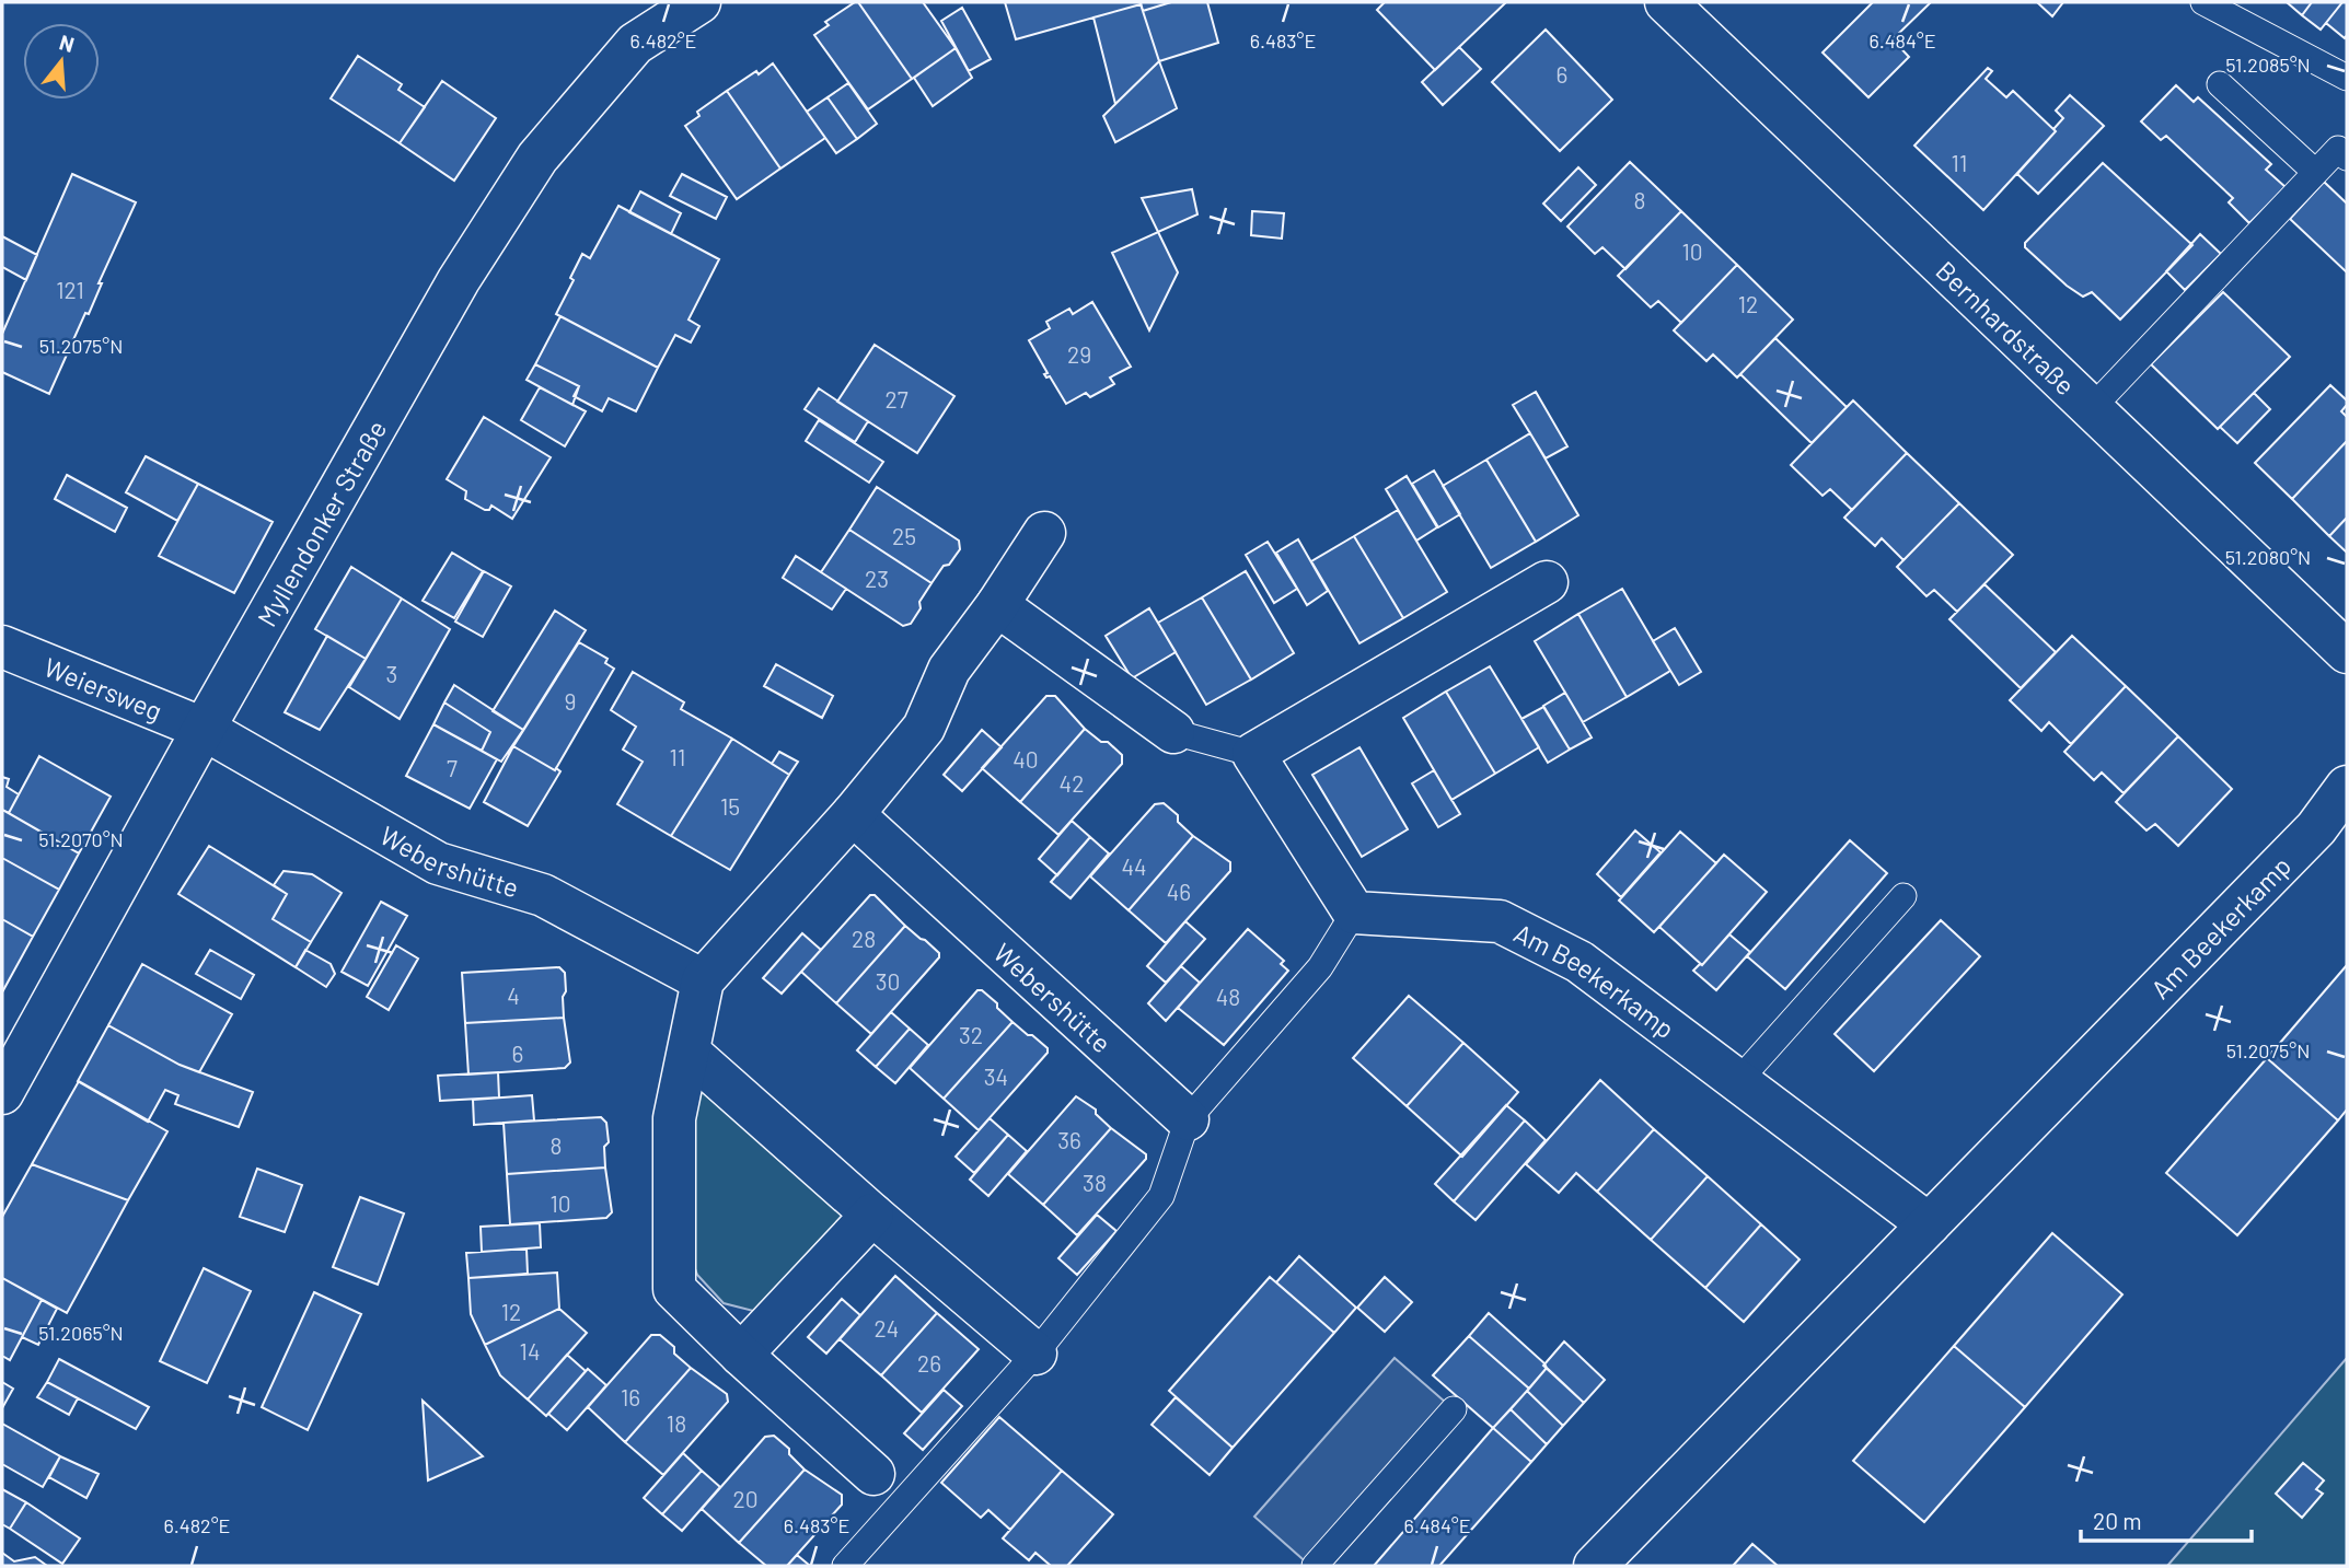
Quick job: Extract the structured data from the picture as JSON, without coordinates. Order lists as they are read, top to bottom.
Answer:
{
  "streets": {
    "street": [
      "Bernhardstraße",
      "Myllendonker Straße",
      "Weiersweg",
      "Webershütte",
      "Am Beekerkamp"
    ]
  },
  "crossings": [
    ["Myllendonker Straße", "Weiersweg"],
    ["Myllendonker Straße", "Webershütte"],
    ["Weiersweg", "Webershütte"]
  ],
  "house_numbers": [
    "6",
    "11",
    "8",
    "10",
    "121",
    "12",
    "29",
    "27",
    "25",
    "23",
    "3",
    "9",
    "11",
    "40",
    "7",
    "42",
    "15",
    "44",
    "46",
    "28",
    "30",
    "4",
    "48",
    "32",
    "6",
    "34",
    "36",
    "8",
    "38",
    "10",
    "12",
    "24",
    "14",
    "26",
    "16",
    "18",
    "20"
  ],
  "scale_bar": "20 m",
  "north": "top",
  "coordinates": [
    "6.482°E",
    "6.483°E",
    "6.484°E",
    "51.2085°N",
    "51.2075°N",
    "51.2080°N",
    "51.2070°N",
    "51.2065°N"
  ]
}
